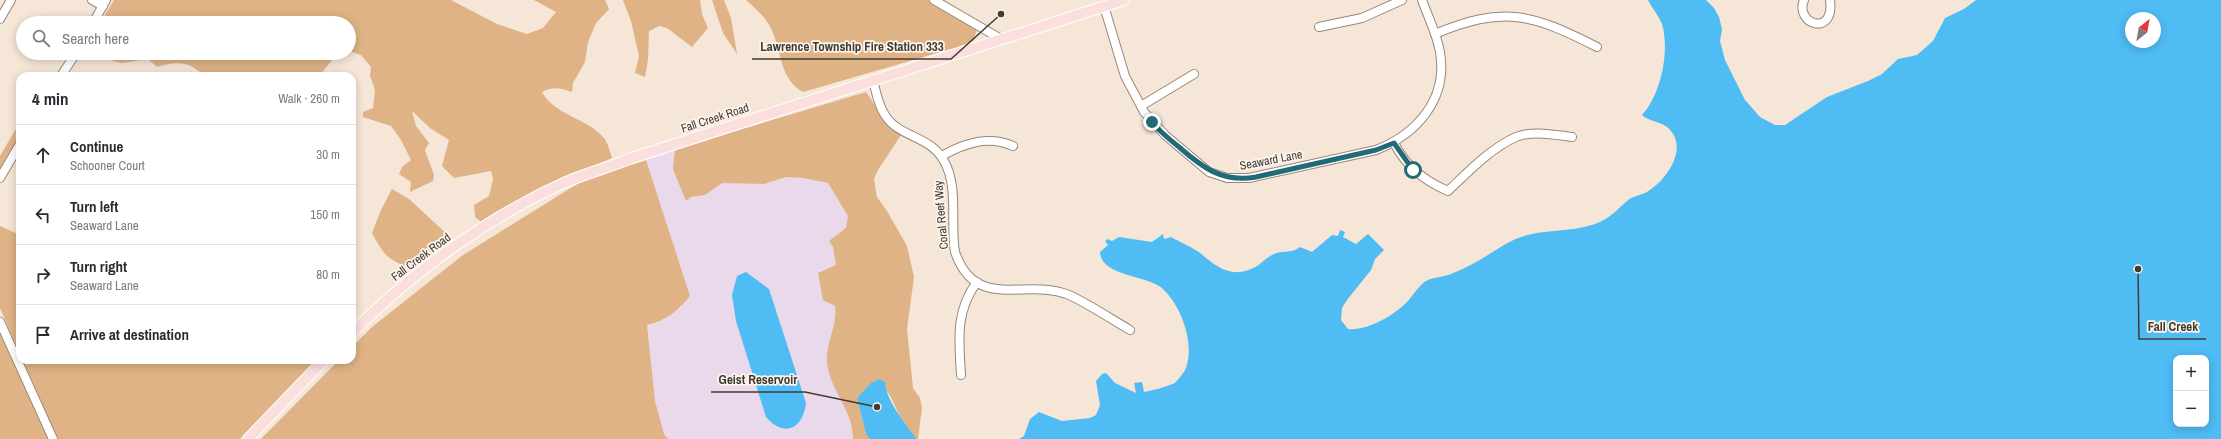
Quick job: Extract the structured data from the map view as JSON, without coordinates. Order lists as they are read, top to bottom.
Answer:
{
  "streets": {
    "main road": ["Fall Creek Road"],
    "street": ["Seaward Lane", "Coral Reef Way"]
  },
  "crossings": [
    ["Fall Creek Road", "Seaward Lane"],
    ["Fall Creek Road", "Coral Reef Way"]
  ],
  "places": ["Lawrence Township Fire Station 333", "Fall Creek", "Geist Reservoir"],
  "north": "top right",
  "page": {
    "search": "Search here",
    "heading": ["4 min", "Walk · 260 m"],
    "list": [
      ["Continue", "Schooner Court", "30 m"],
      ["Turn left", "Seaward Lane", "150 m"],
      ["Turn right", "Seaward Lane", "80 m"],
      "Arrive at destination"
    ],
    "map_buttons": ["+", "−"]
  }
}
